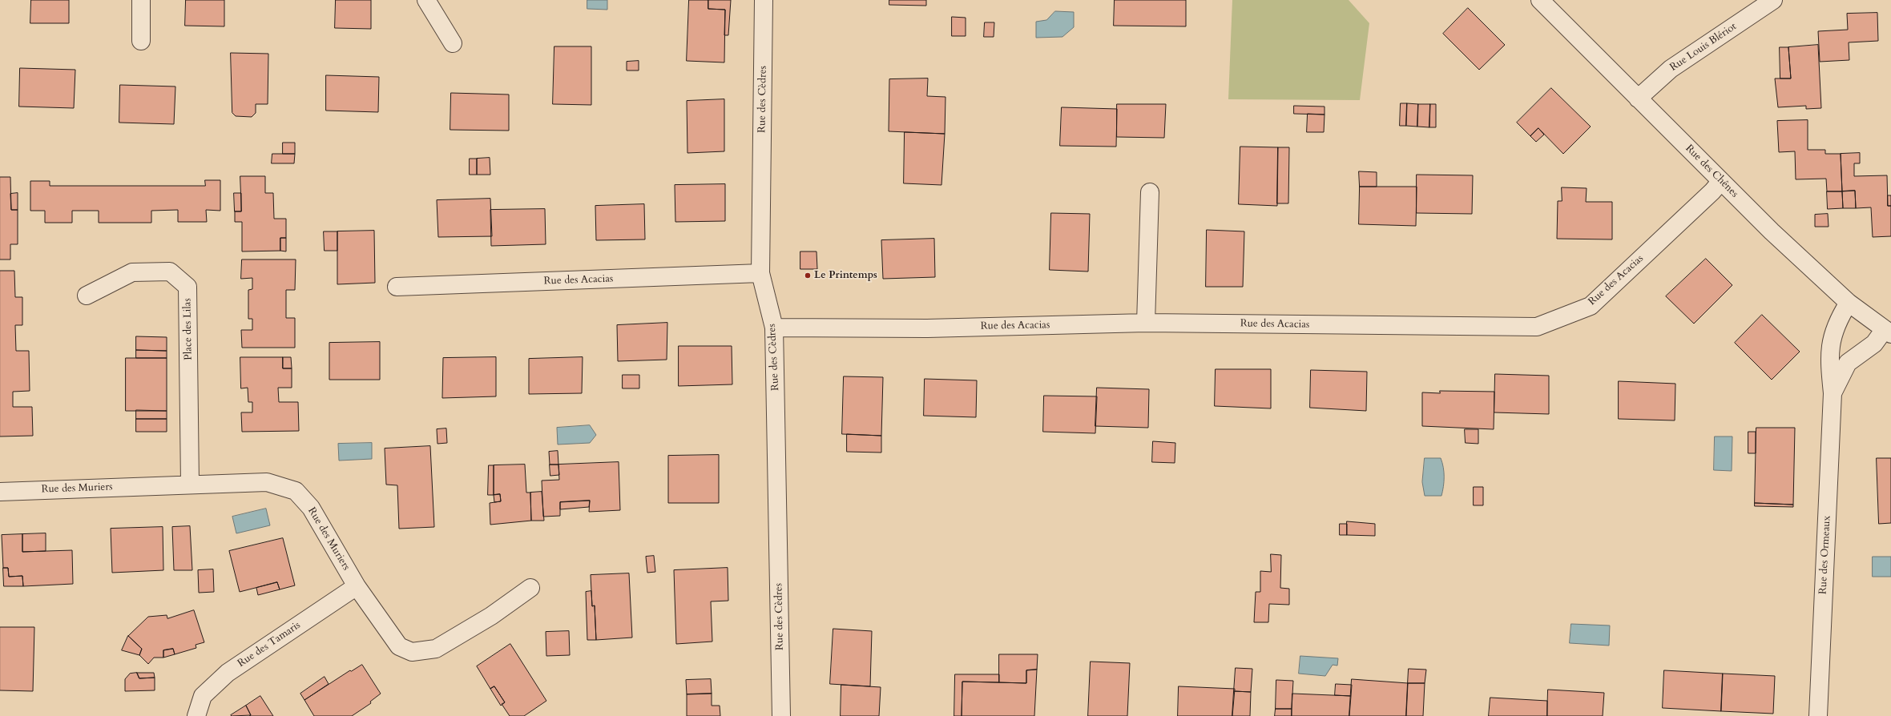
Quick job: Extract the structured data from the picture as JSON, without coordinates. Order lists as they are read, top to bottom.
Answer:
{
  "streets": {
    "street": [
      "Rue Louis Blériot",
      "Rue des Cèdres",
      "Rue des Chênes",
      "Rue des Acacias",
      "Place des Lilas",
      "Rue des Muriers",
      "Rue des Ormeaux",
      "Rue des Tamaris"
    ]
  },
  "crossings": [
    ["Rue Louis Blériot", "Rue des Chênes"],
    ["Rue des Cèdres", "Rue des Acacias"],
    ["Rue des Chênes", "Rue des Acacias"],
    ["Rue des Chênes", "Rue des Ormeaux"],
    ["Place des Lilas", "Rue des Muriers"],
    ["Rue des Muriers", "Rue des Tamaris"]
  ],
  "places": ["Le Printemps"]
}
